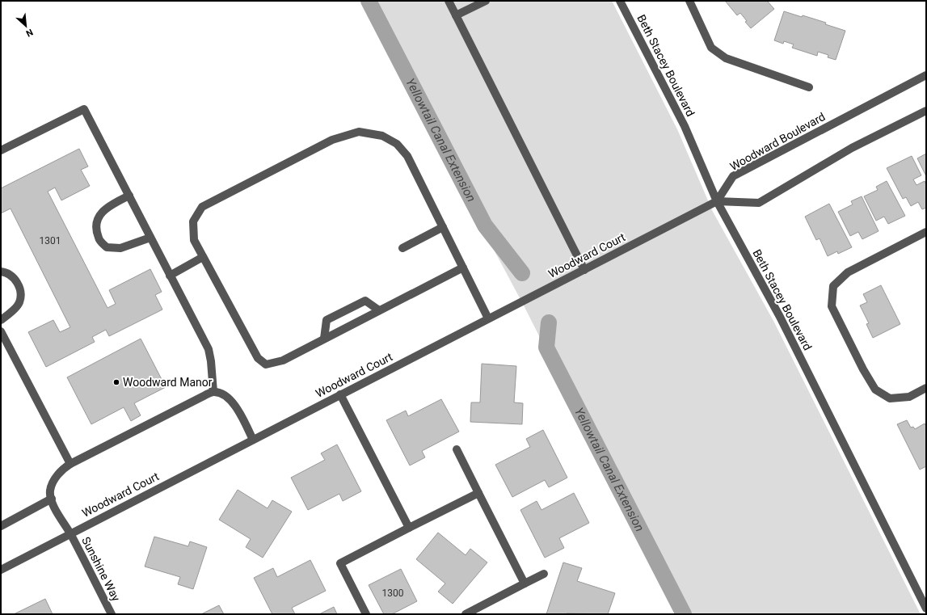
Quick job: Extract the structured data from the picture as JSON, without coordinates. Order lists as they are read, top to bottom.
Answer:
{
  "streets": {
    "street": [
      "Beth Stacey Boulevard",
      "Woodward Boulevard",
      "Woodward Court",
      "Sunshine Way"
    ]
  },
  "crossings": [
    ["Beth Stacey Boulevard", "Woodward Boulevard"],
    ["Beth Stacey Boulevard", "Woodward Court"],
    ["Woodward Boulevard", "Woodward Court"],
    ["Woodward Court", "Sunshine Way"]
  ],
  "water": ["Yellowtail Canal Extension"],
  "places": ["Woodward Manor"],
  "house_numbers": ["1301", "1300"],
  "north": "bottom right"
}
